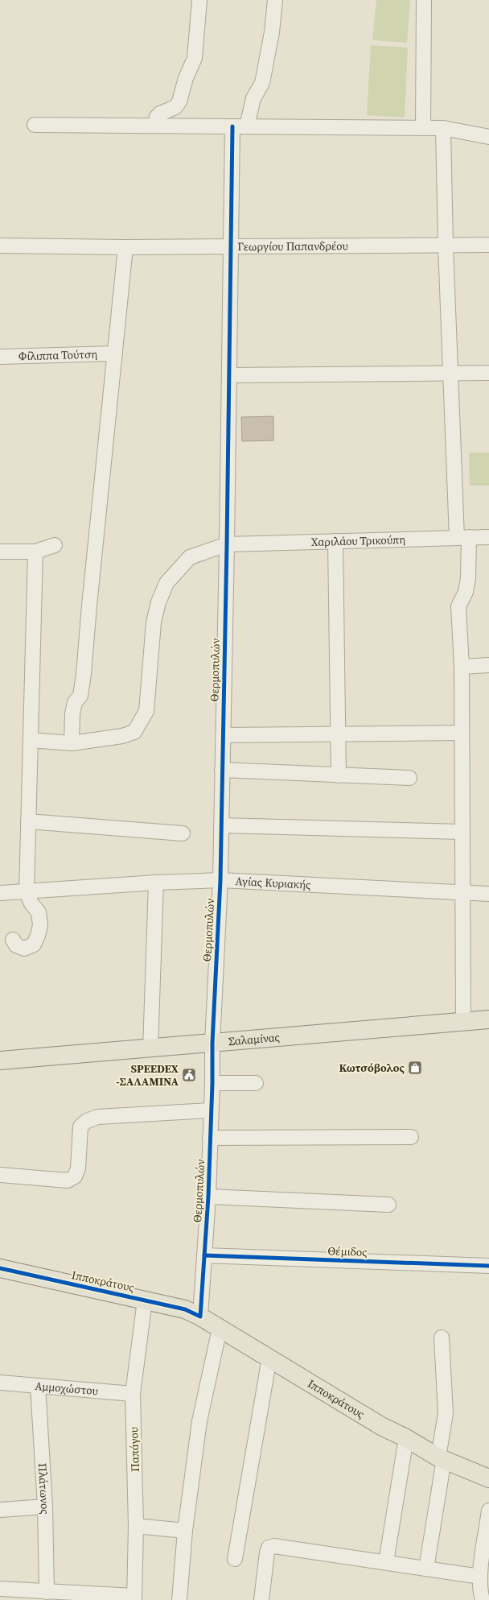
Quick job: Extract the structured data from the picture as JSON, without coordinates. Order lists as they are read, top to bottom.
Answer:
{
  "streets": {
    "main road": ["Σαλαμίνας", "Ιπποκράτους"],
    "street": [
      "Γεωργίου Παπανδρέου",
      "Φίλιππα Τούτση",
      "Χαριλάου Τρικούπη",
      "Θερμοπυλών",
      "Αγίας Κυριακής",
      "Θέμιδος",
      "Αμμοχώστου",
      "Παπάγου",
      "Πλάτωνος"
    ]
  },
  "crossings": [
    ["Γεωργίου Παπανδρέου", "Θερμοπυλών"],
    ["Χαριλάου Τρικούπη", "Θερμοπυλών"],
    ["Θερμοπυλών", "Αγίας Κυριακής"],
    ["Θερμοπυλών", "Σαλαμίνας"],
    ["Θερμοπυλών", "Θέμιδος"],
    ["Θερμοπυλών", "Ιπποκράτους"],
    ["Ιπποκράτους", "Παπάγου"],
    ["Αμμοχώστου", "Παπάγου"],
    ["Αμμοχώστου", "Πλάτωνος"]
  ],
  "places": {
    "shop": ["Κωτσόβολος"],
    "public building": ["SPEEDEX -ΣΑΛΑΜΙΝΑ"]
  }
}
